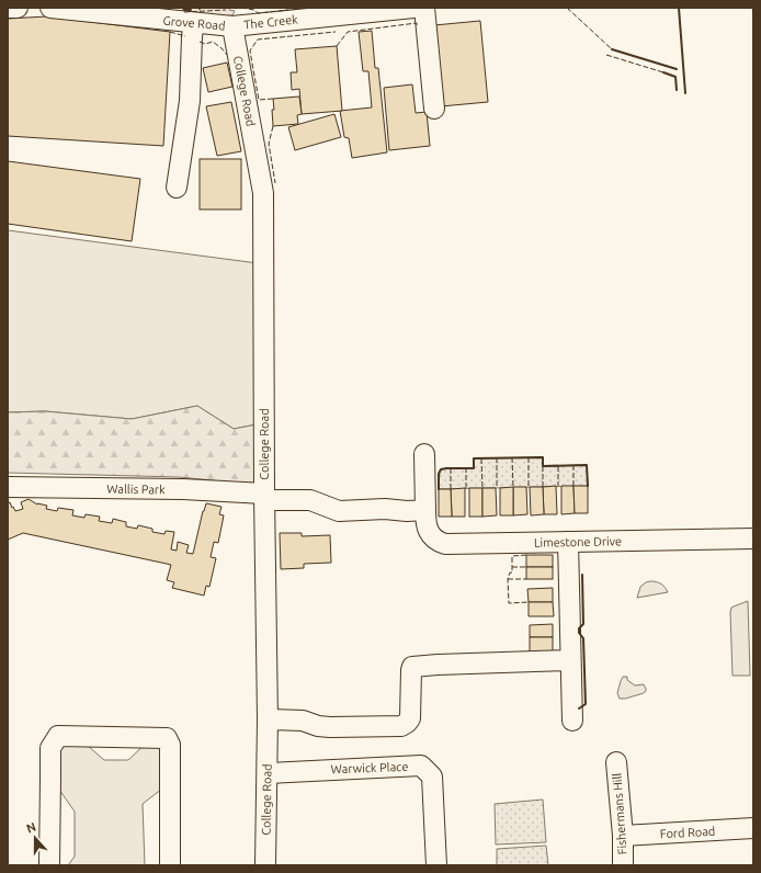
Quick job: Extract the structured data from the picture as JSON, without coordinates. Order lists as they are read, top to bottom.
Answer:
{
  "streets": {
    "street": [
      "The Creek",
      "Grove Road",
      "College Road",
      "Wallis Park",
      "Limestone Drive",
      "Warwick Place",
      "Fishermans Hill",
      "Ford Road"
    ]
  },
  "crossings": [
    ["The Creek", "Grove Road"],
    ["The Creek", "College Road"],
    ["Grove Road", "College Road"],
    ["College Road", "Wallis Park"],
    ["College Road", "Warwick Place"],
    ["Wallis Park", "Limestone Drive"],
    ["Fishermans Hill", "Ford Road"]
  ],
  "north": "top"
}
